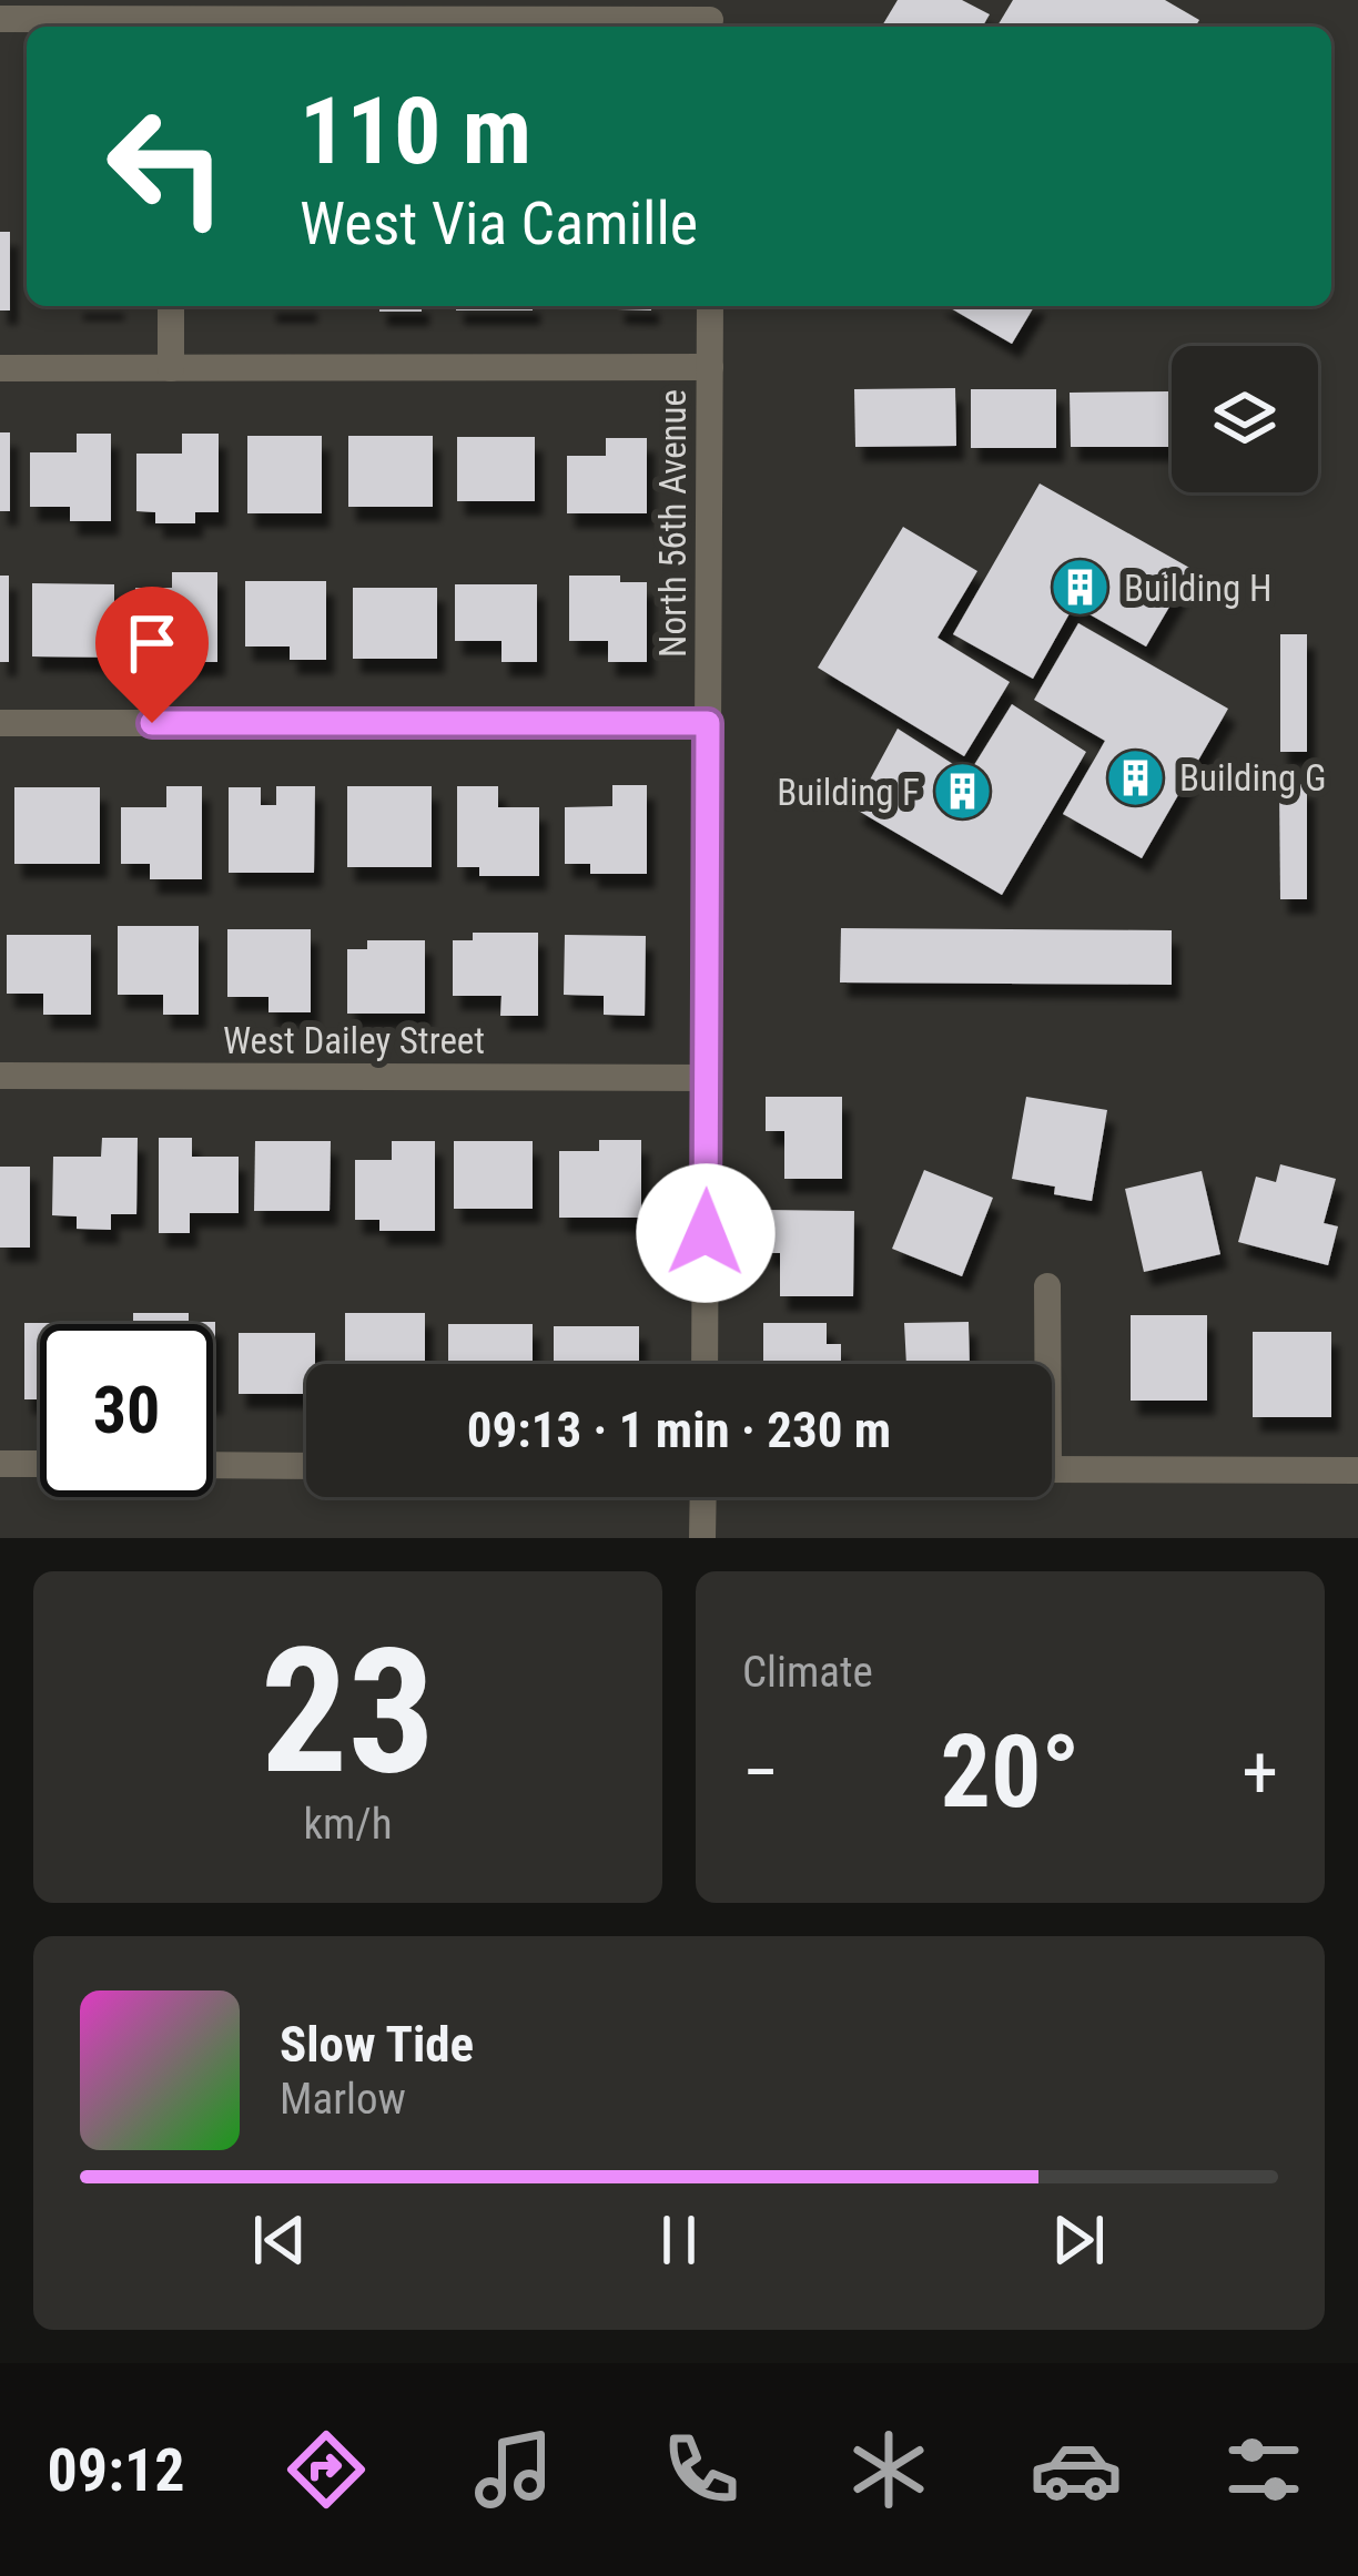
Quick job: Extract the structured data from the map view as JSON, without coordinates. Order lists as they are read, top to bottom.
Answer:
{
  "streets": {
    "street": ["North 56th Avenue", "West Dailey Street"]
  },
  "crossings": [
    ["North 56th Avenue", "West Dailey Street"]
  ],
  "places": {
    "building": ["Building H", "Building G", "Building F"]
  },
  "page": {
    "turn": ["110 m", "West Via Camille"],
    "limit": "30",
    "trip": "09:13 · 1 min · 230 m",
    "tile": [
      ["23", "km/h"],
      "Climate"
    ],
    "heat": ["−", "20°", "+"],
    "song": ["Slow Tide", "Marlow"],
    "tabs": "09:12"
  }
}
